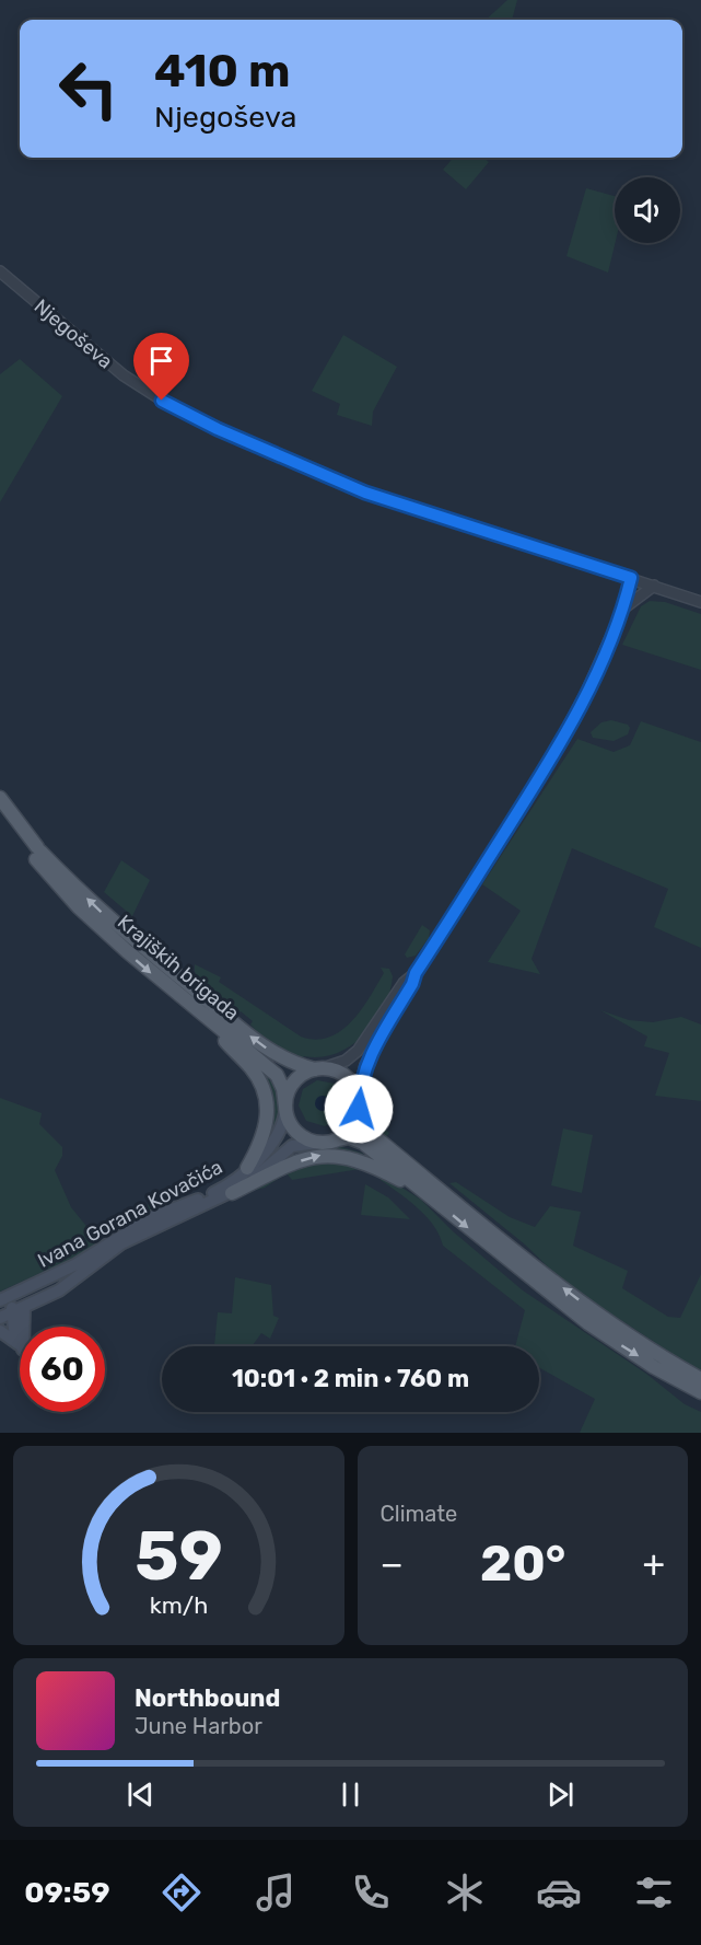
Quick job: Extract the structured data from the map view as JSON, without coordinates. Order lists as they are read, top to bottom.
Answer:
{
  "streets": {
    "main road": ["Krajiških brigada", "Ivana Gorana Kovačića"],
    "street": ["Njegoševa"]
  },
  "crossings": [
    ["Krajiških brigada", "Ivana Gorana Kovačića"]
  ],
  "page": {
    "turn": ["410 m", "Njegoševa"],
    "limit": "60",
    "trip": "10:01 · 2 min · 760 m",
    "tile": "Climate",
    "heat": ["−", "20°", "+"],
    "song": ["Northbound", "June Harbor"],
    "tabs": "09:59",
    "gauge": ["59", "km/h"]
  }
}
